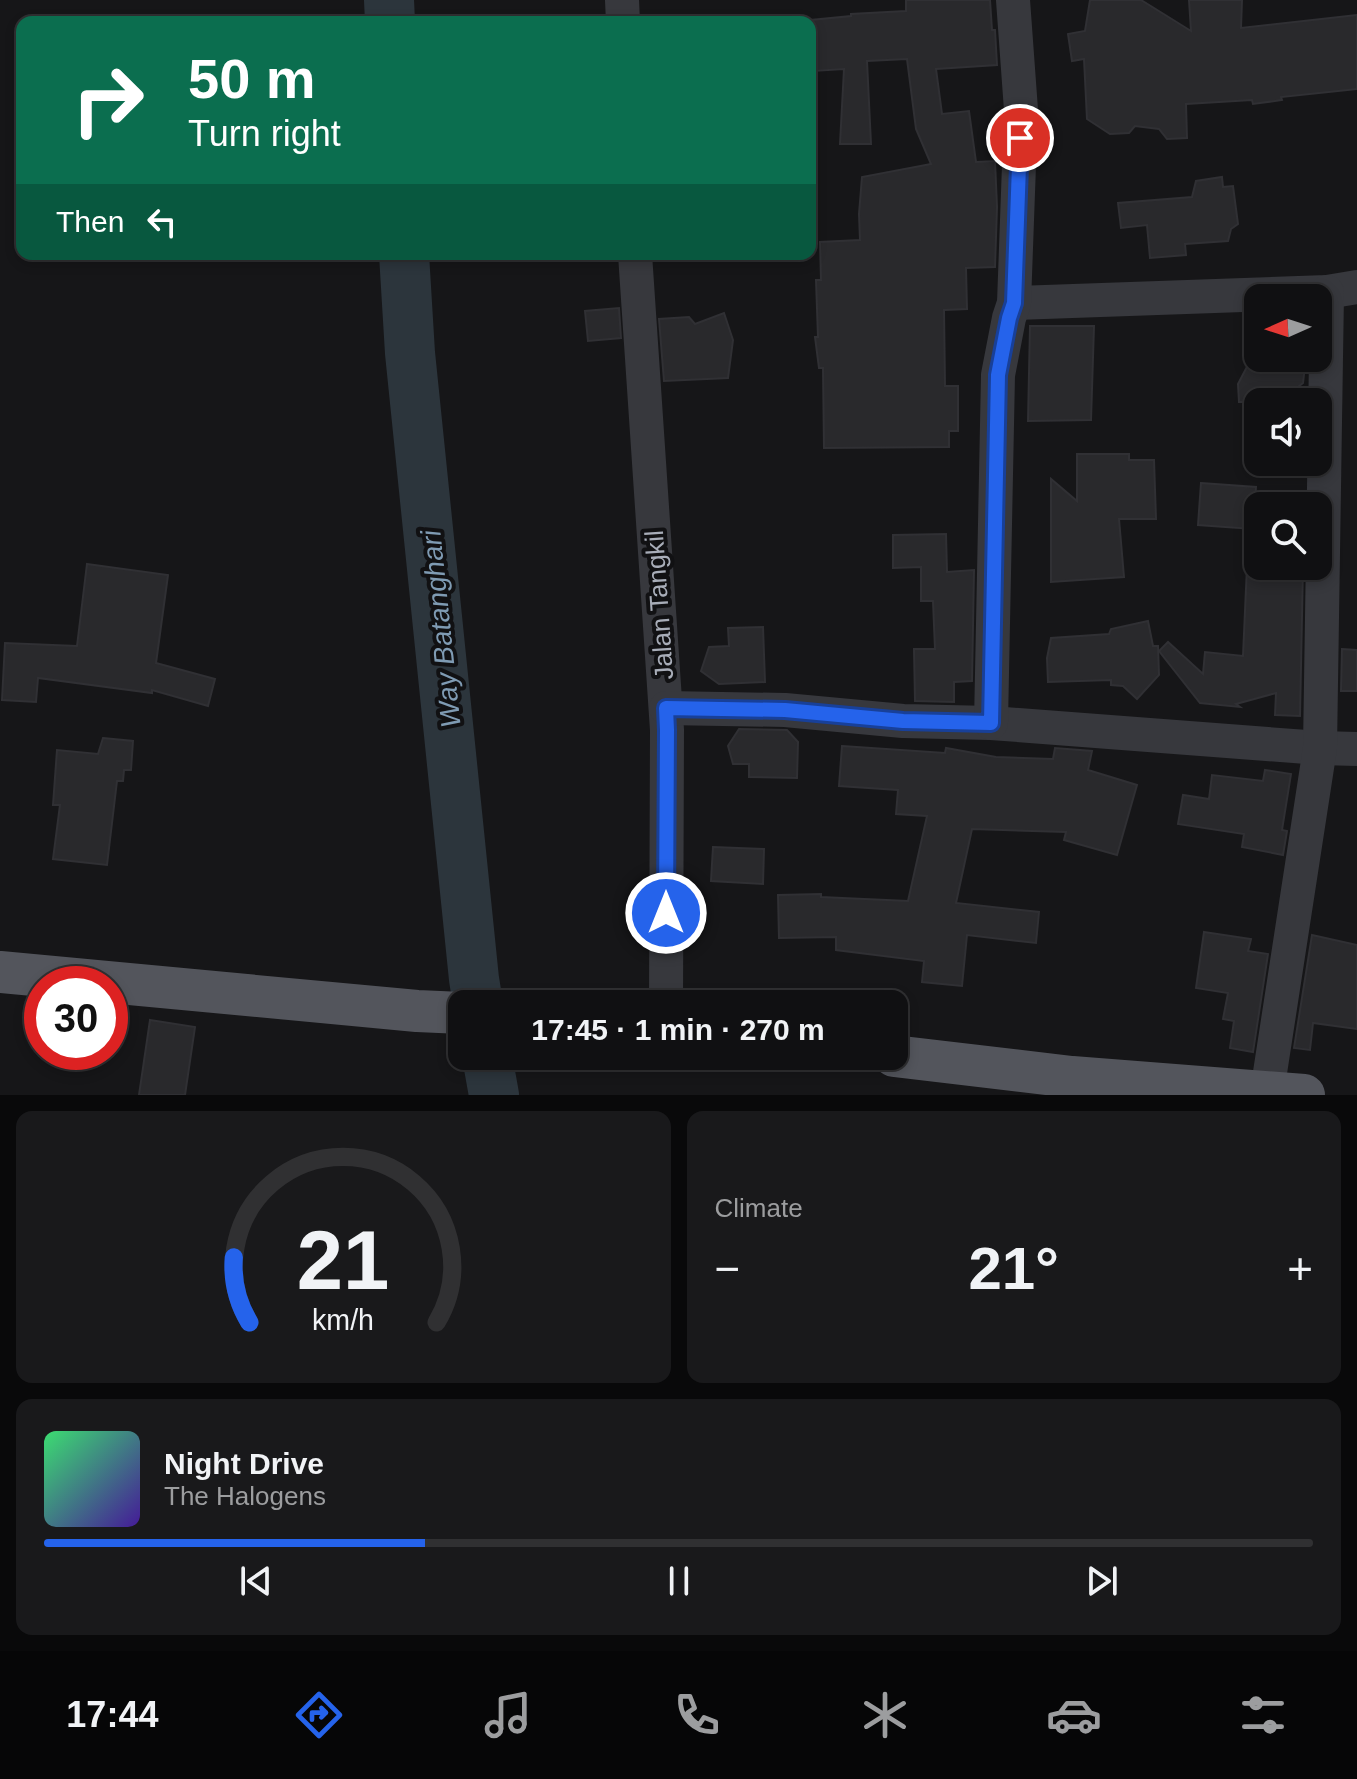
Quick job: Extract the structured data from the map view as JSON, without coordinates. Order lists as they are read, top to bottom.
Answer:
{
  "streets": {
    "street": ["Jalan Tangkil"]
  },
  "water": ["Way Batanghari"],
  "north": "left",
  "page": {
    "turn": ["50 m", "Turn right"],
    "then": "Then",
    "limit": "30",
    "trip": "17:45 · 1 min · 270 m",
    "tile": "Climate",
    "heat": ["−", "21°", "+"],
    "song": ["Night Drive", "The Halogens"],
    "tabs": "17:44",
    "gauge": ["21", "km/h"]
  }
}
